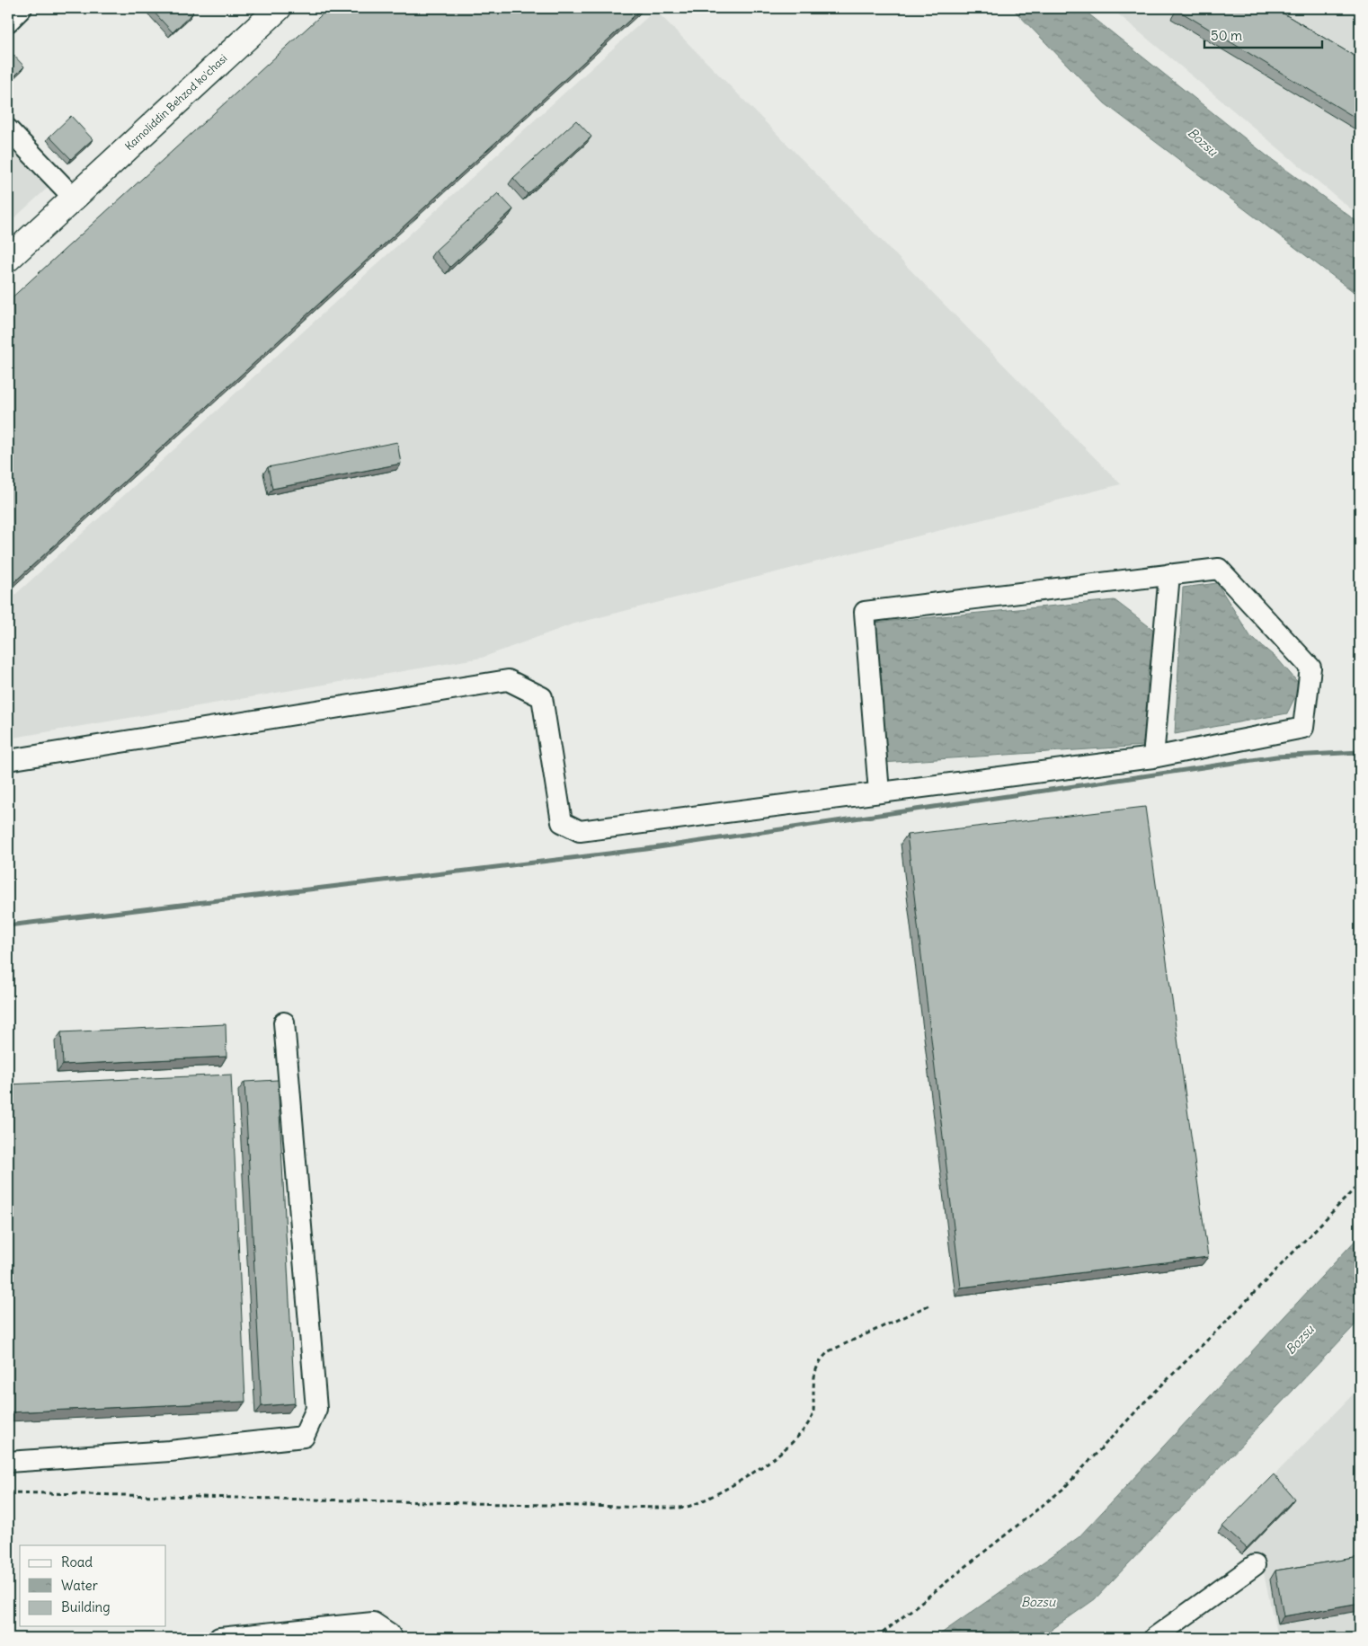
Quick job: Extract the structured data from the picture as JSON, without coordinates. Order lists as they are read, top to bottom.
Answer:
{
  "streets": {
    "main road": ["Kamoliddin Behzod ko'chasi"]
  },
  "water": ["Bozsu"],
  "legend": ["Road", "Water", "Building"],
  "scale_bar": "50 m"
}
